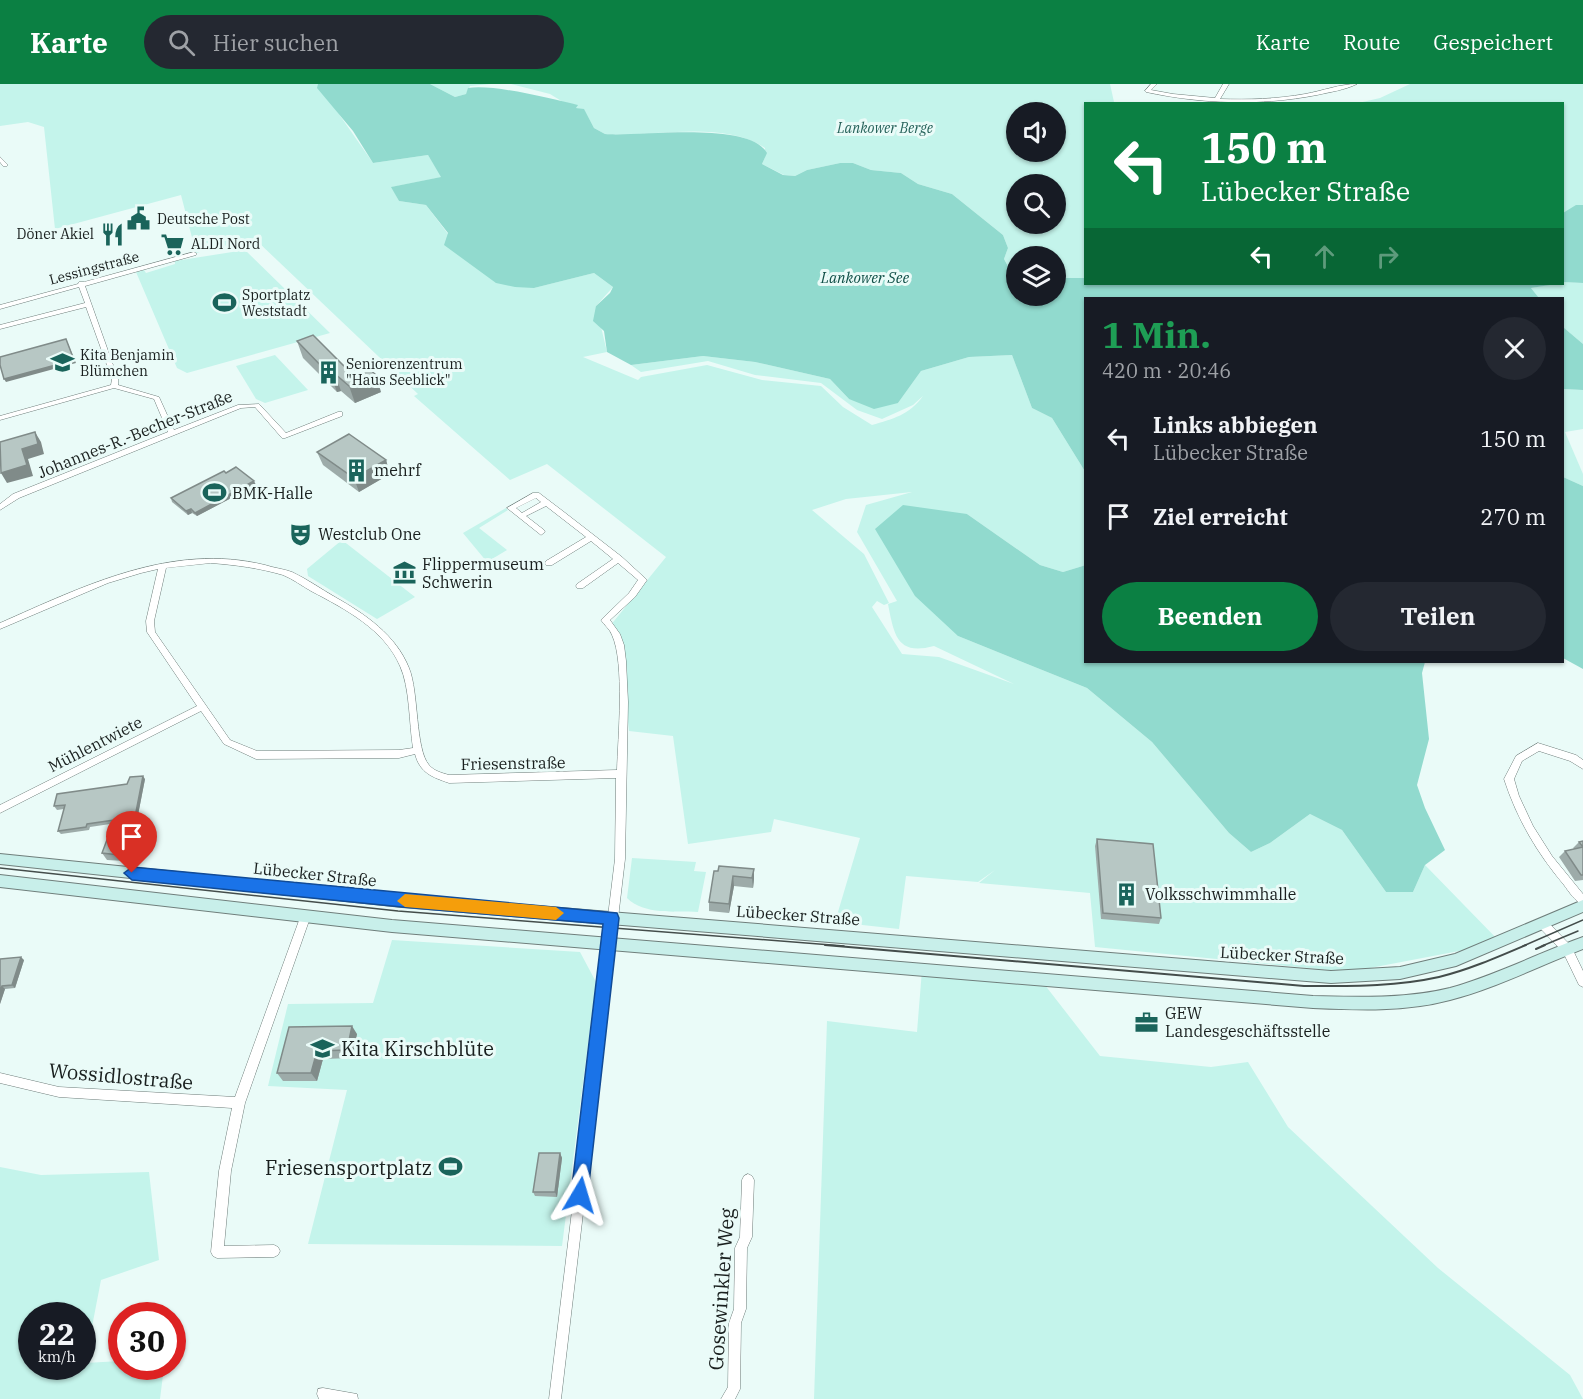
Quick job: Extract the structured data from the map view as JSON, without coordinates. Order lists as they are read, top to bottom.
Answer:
{
  "streets": {
    "street": [
      "Lessingstraße",
      "Johannes-R.-Becher-Straße",
      "Mühlentwiete",
      "Friesenstraße",
      "Lübecker Straße",
      "Wossidlostraße",
      "Gosewinkler Weg"
    ]
  },
  "water": ["Lankower See"],
  "parks": ["Lankower Berge"],
  "places": {
    "public building": ["Deutsche Post"],
    "restaurant": ["Döner Akiel"],
    "supermarket": ["ALDI Nord"],
    "sports": ["Sportplatz Weststadt", "BMK-Halle", "Friesensportplatz"],
    "school or university": ["Kita Benjamin Blümchen", "Kita Kirschblüte"],
    "building": ["Seniorenzentrum \"Haus Seeblick\"", "mehrf", "Volksschwimmhalle"],
    "theatre": ["Westclub One"],
    "museum": ["Flippermuseum Schwerin"],
    "office": ["GEW Landesgeschäftsstelle"]
  },
  "page": {
    "header": "Karte",
    "search": "Hier suchen",
    "nav": ["Karte", "Route", "Gespeichert"],
    "turn": ["150 m", "Lübecker Straße"],
    "heading": ["1 Min.", "420 m · 20:46"],
    "list": [
      {
        "name": "Links abbiegen",
        "note": "Lübecker Straße",
        "value": "150 m"
      },
      {
        "name": "Ziel erreicht",
        "value": "270 m"
      }
    ],
    "buttons": ["Beenden", "Teilen"],
    "speed": "22 km/h",
    "limit": "30"
  }
}
